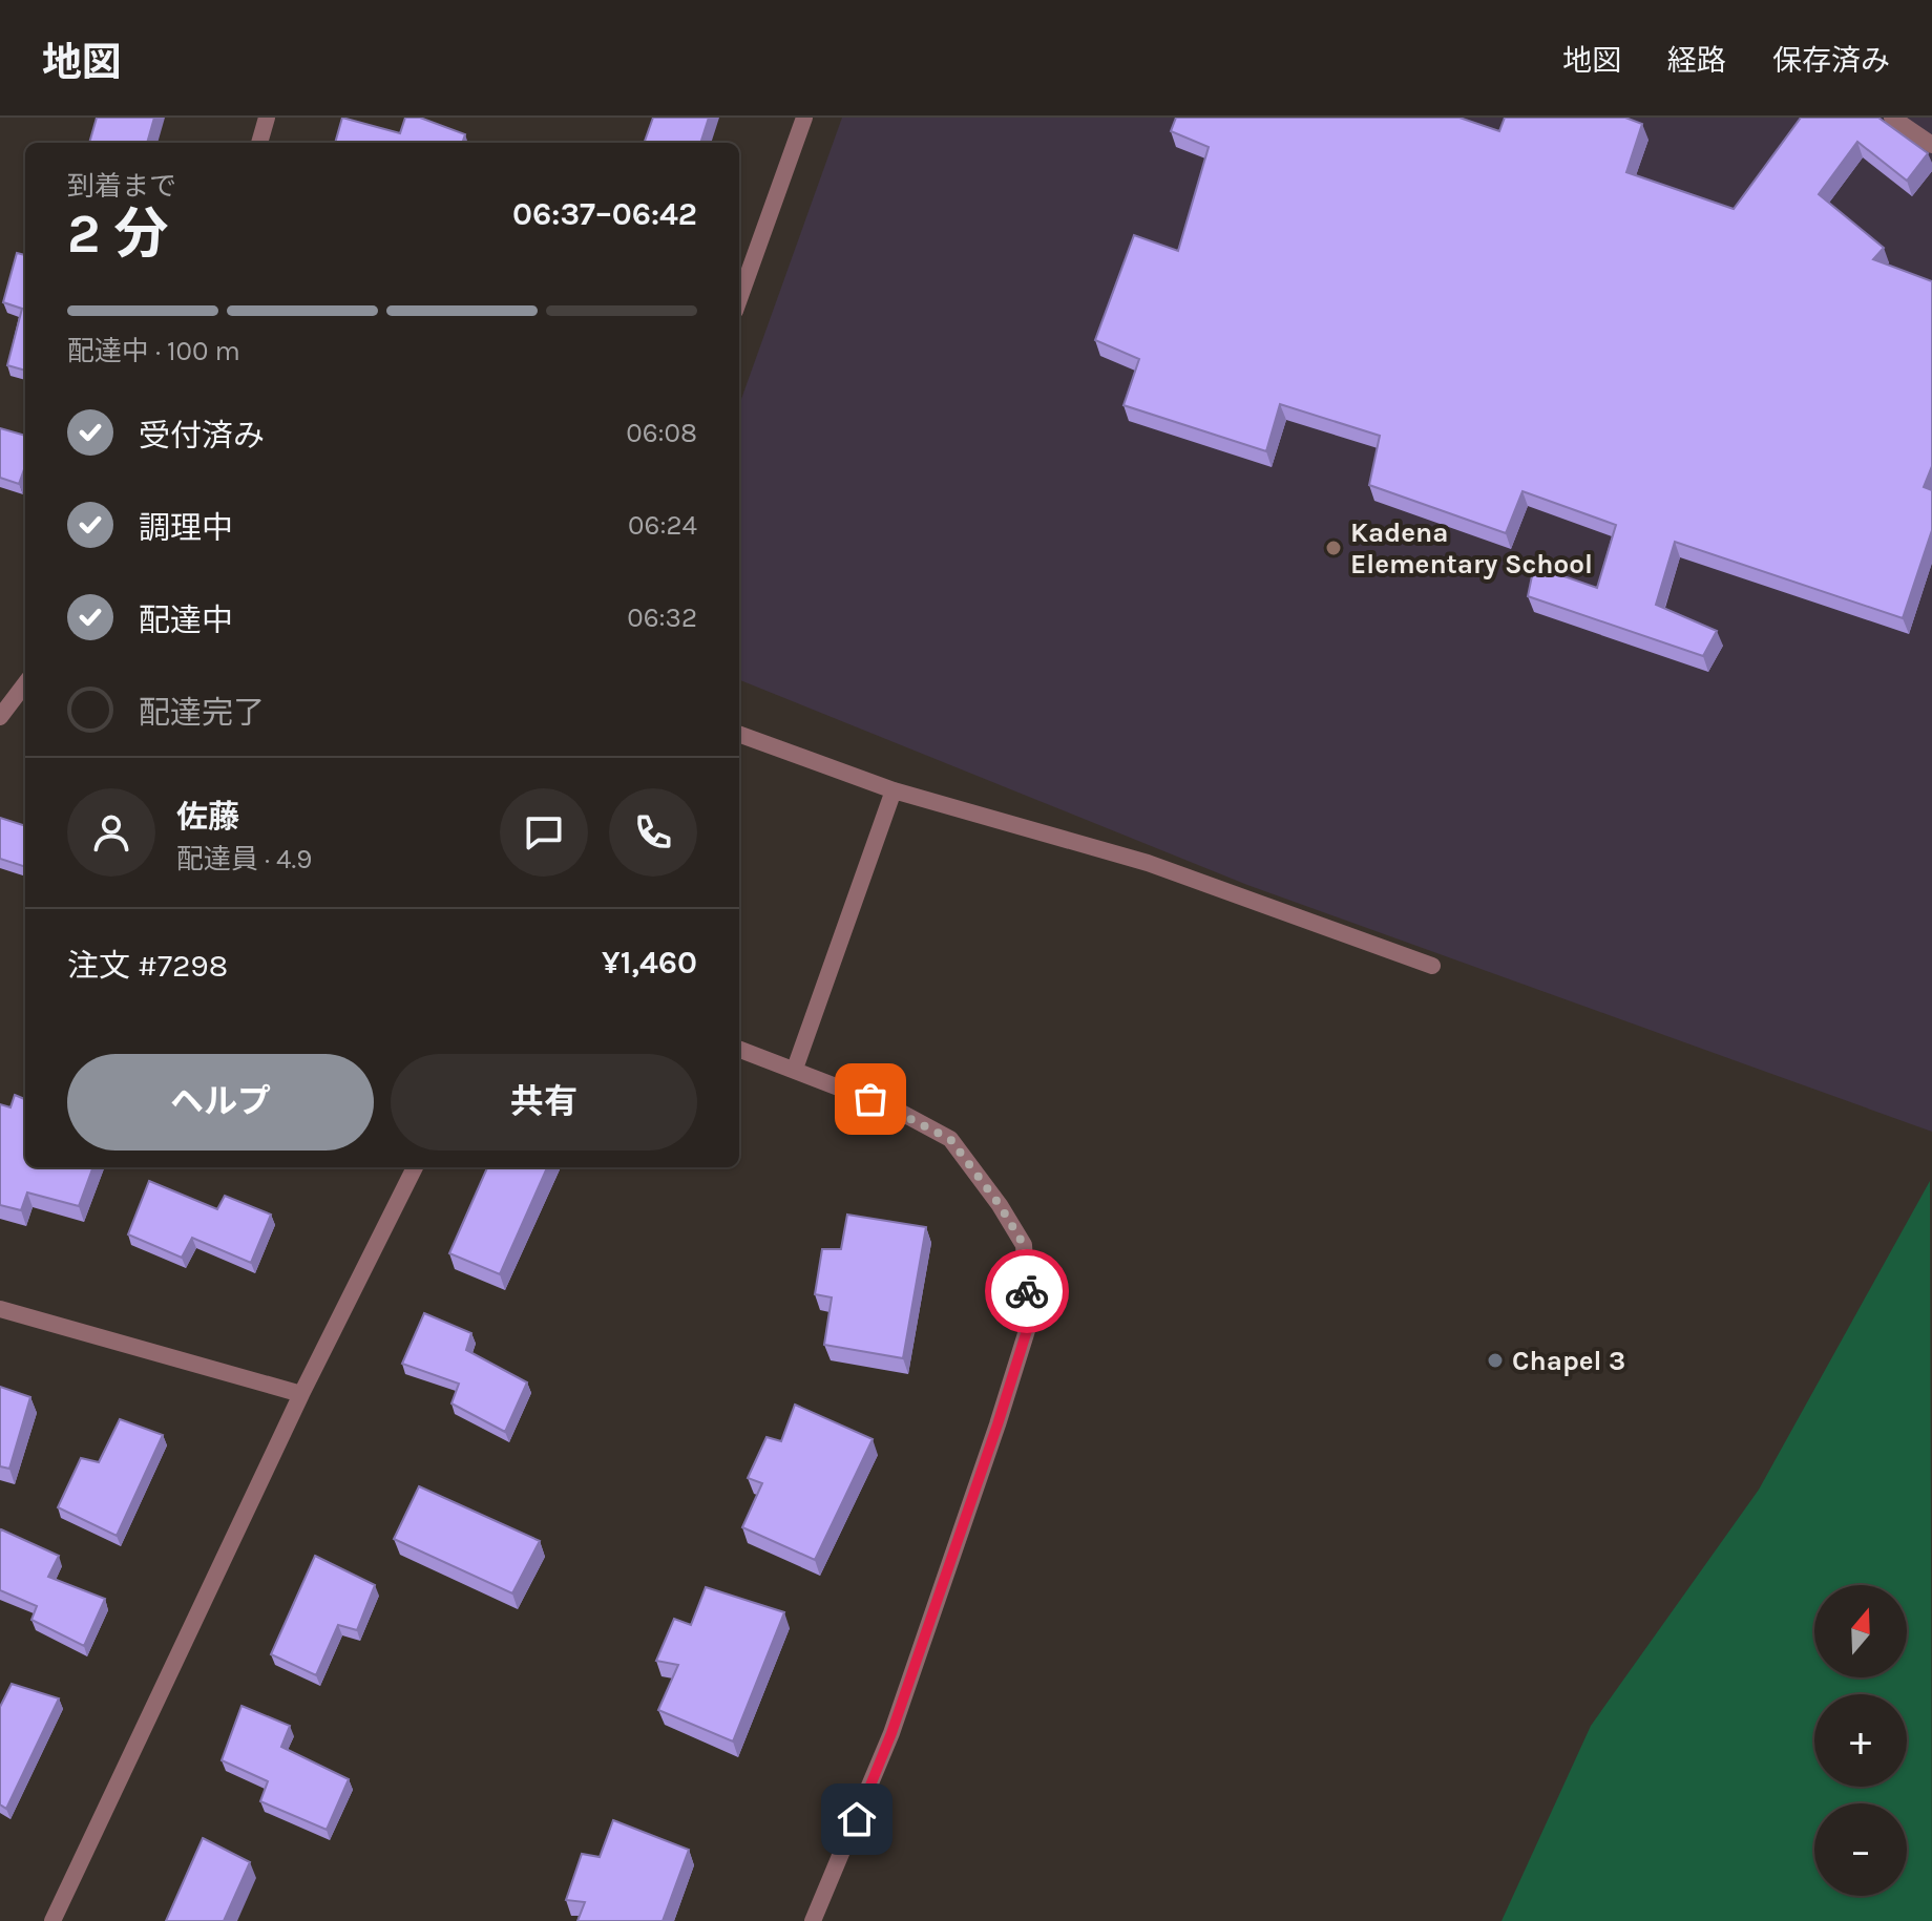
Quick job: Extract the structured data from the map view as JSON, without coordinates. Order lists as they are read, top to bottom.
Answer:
{
  "places": ["Kadena Elementary School", "Chapel 3"],
  "north": "top",
  "page": {
    "header": "地図",
    "nav": ["地図", "経路", "保存済み"],
    "heading": ["2 分", "到着まで", "06:37–06:42"],
    "panel": [
      "佐藤",
      "配達員 · 4.9",
      "注文 #7298",
      "¥1,460"
    ],
    "bar": "配達中 · 100 m",
    "list": [
      ["受付済み", "06:08"],
      ["調理中", "06:24"],
      ["配達中", "06:32"],
      "配達完了"
    ],
    "buttons": ["ヘルプ", "共有"],
    "map_buttons": ["+", "−"]
  }
}
